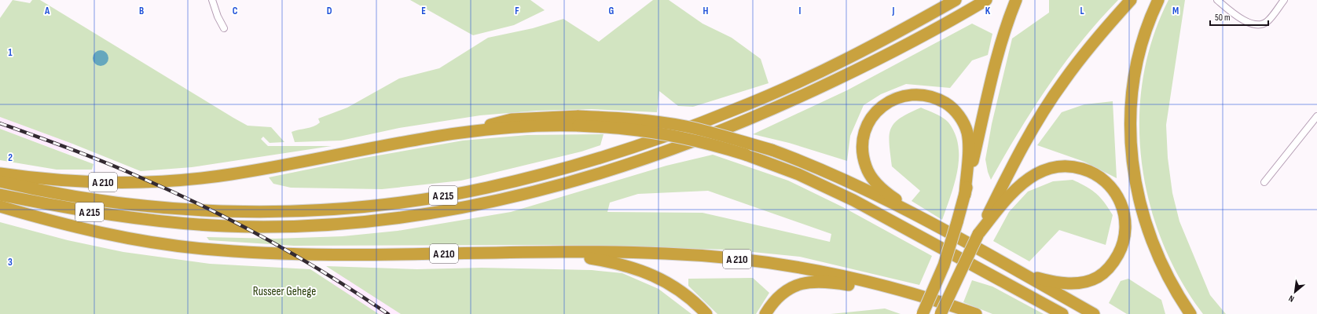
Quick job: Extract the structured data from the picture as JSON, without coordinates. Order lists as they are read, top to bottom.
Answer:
{
  "streets": {
    "highway": ["A 210", "A 215"]
  },
  "parks": ["Russeer Gehege"],
  "scale_bar": "50 m",
  "north": "bottom left",
  "grid": {
    "columns": [
      "A",
      "B",
      "C",
      "D",
      "E",
      "F",
      "G",
      "H",
      "I",
      "J",
      "K",
      "L",
      "M"
    ],
    "rows": ["1", "2", "3"]
  }
}
